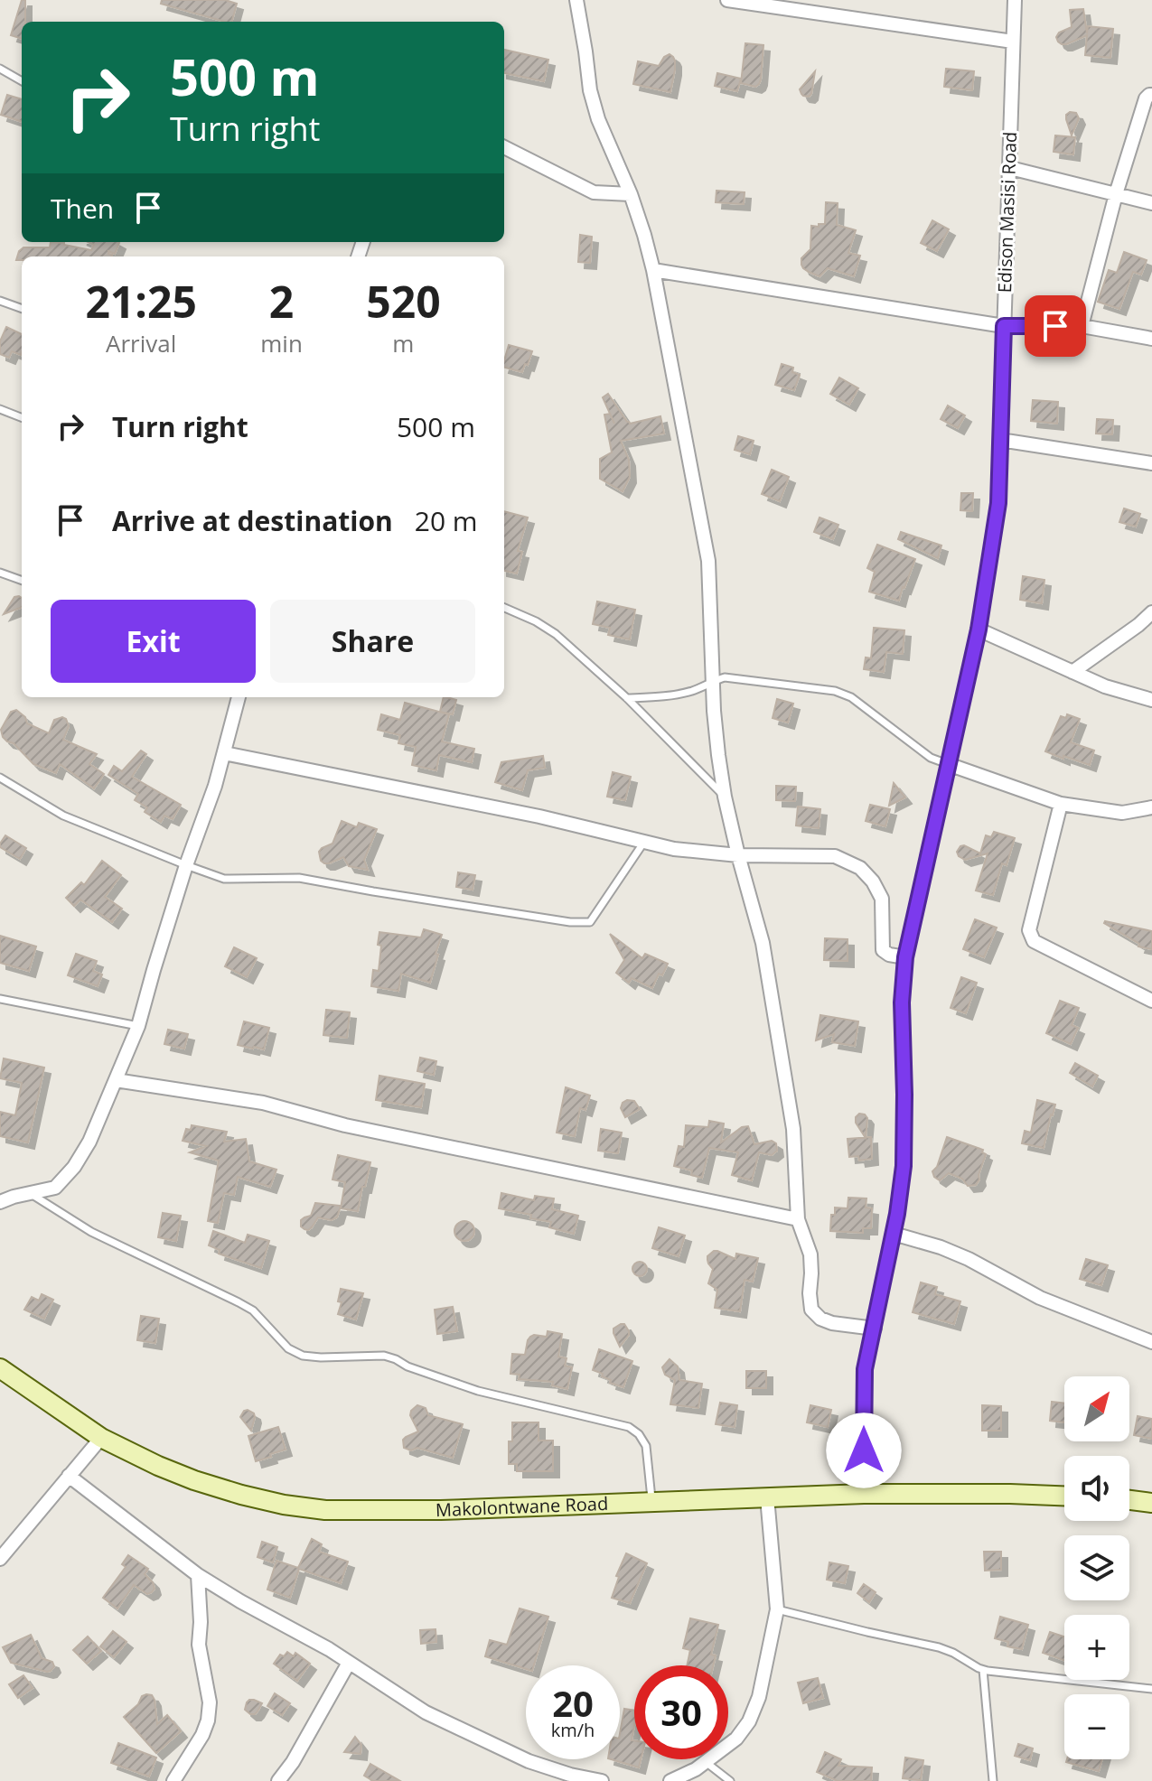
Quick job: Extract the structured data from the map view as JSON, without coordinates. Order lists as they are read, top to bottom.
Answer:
{
  "streets": {
    "main road": ["Makolontwane Road"],
    "street": ["Edison Masisi Road"]
  },
  "crossings": [
    ["Edison Masisi Road", "Makolontwane Road"]
  ],
  "north": "top right",
  "page": {
    "turn": ["500 m", "Turn right"],
    "then": "Then",
    "eta": [
      "21:25",
      "Arrival",
      "2",
      "min",
      "520",
      "m"
    ],
    "list": [
      {
        "name": "Turn right",
        "value": "500 m"
      },
      {
        "name": "Arrive at destination",
        "value": "20 m"
      }
    ],
    "buttons": ["Exit", "Share"],
    "map_buttons": ["+", "−"],
    "speed": "20 km/h",
    "limit": "30"
  }
}
